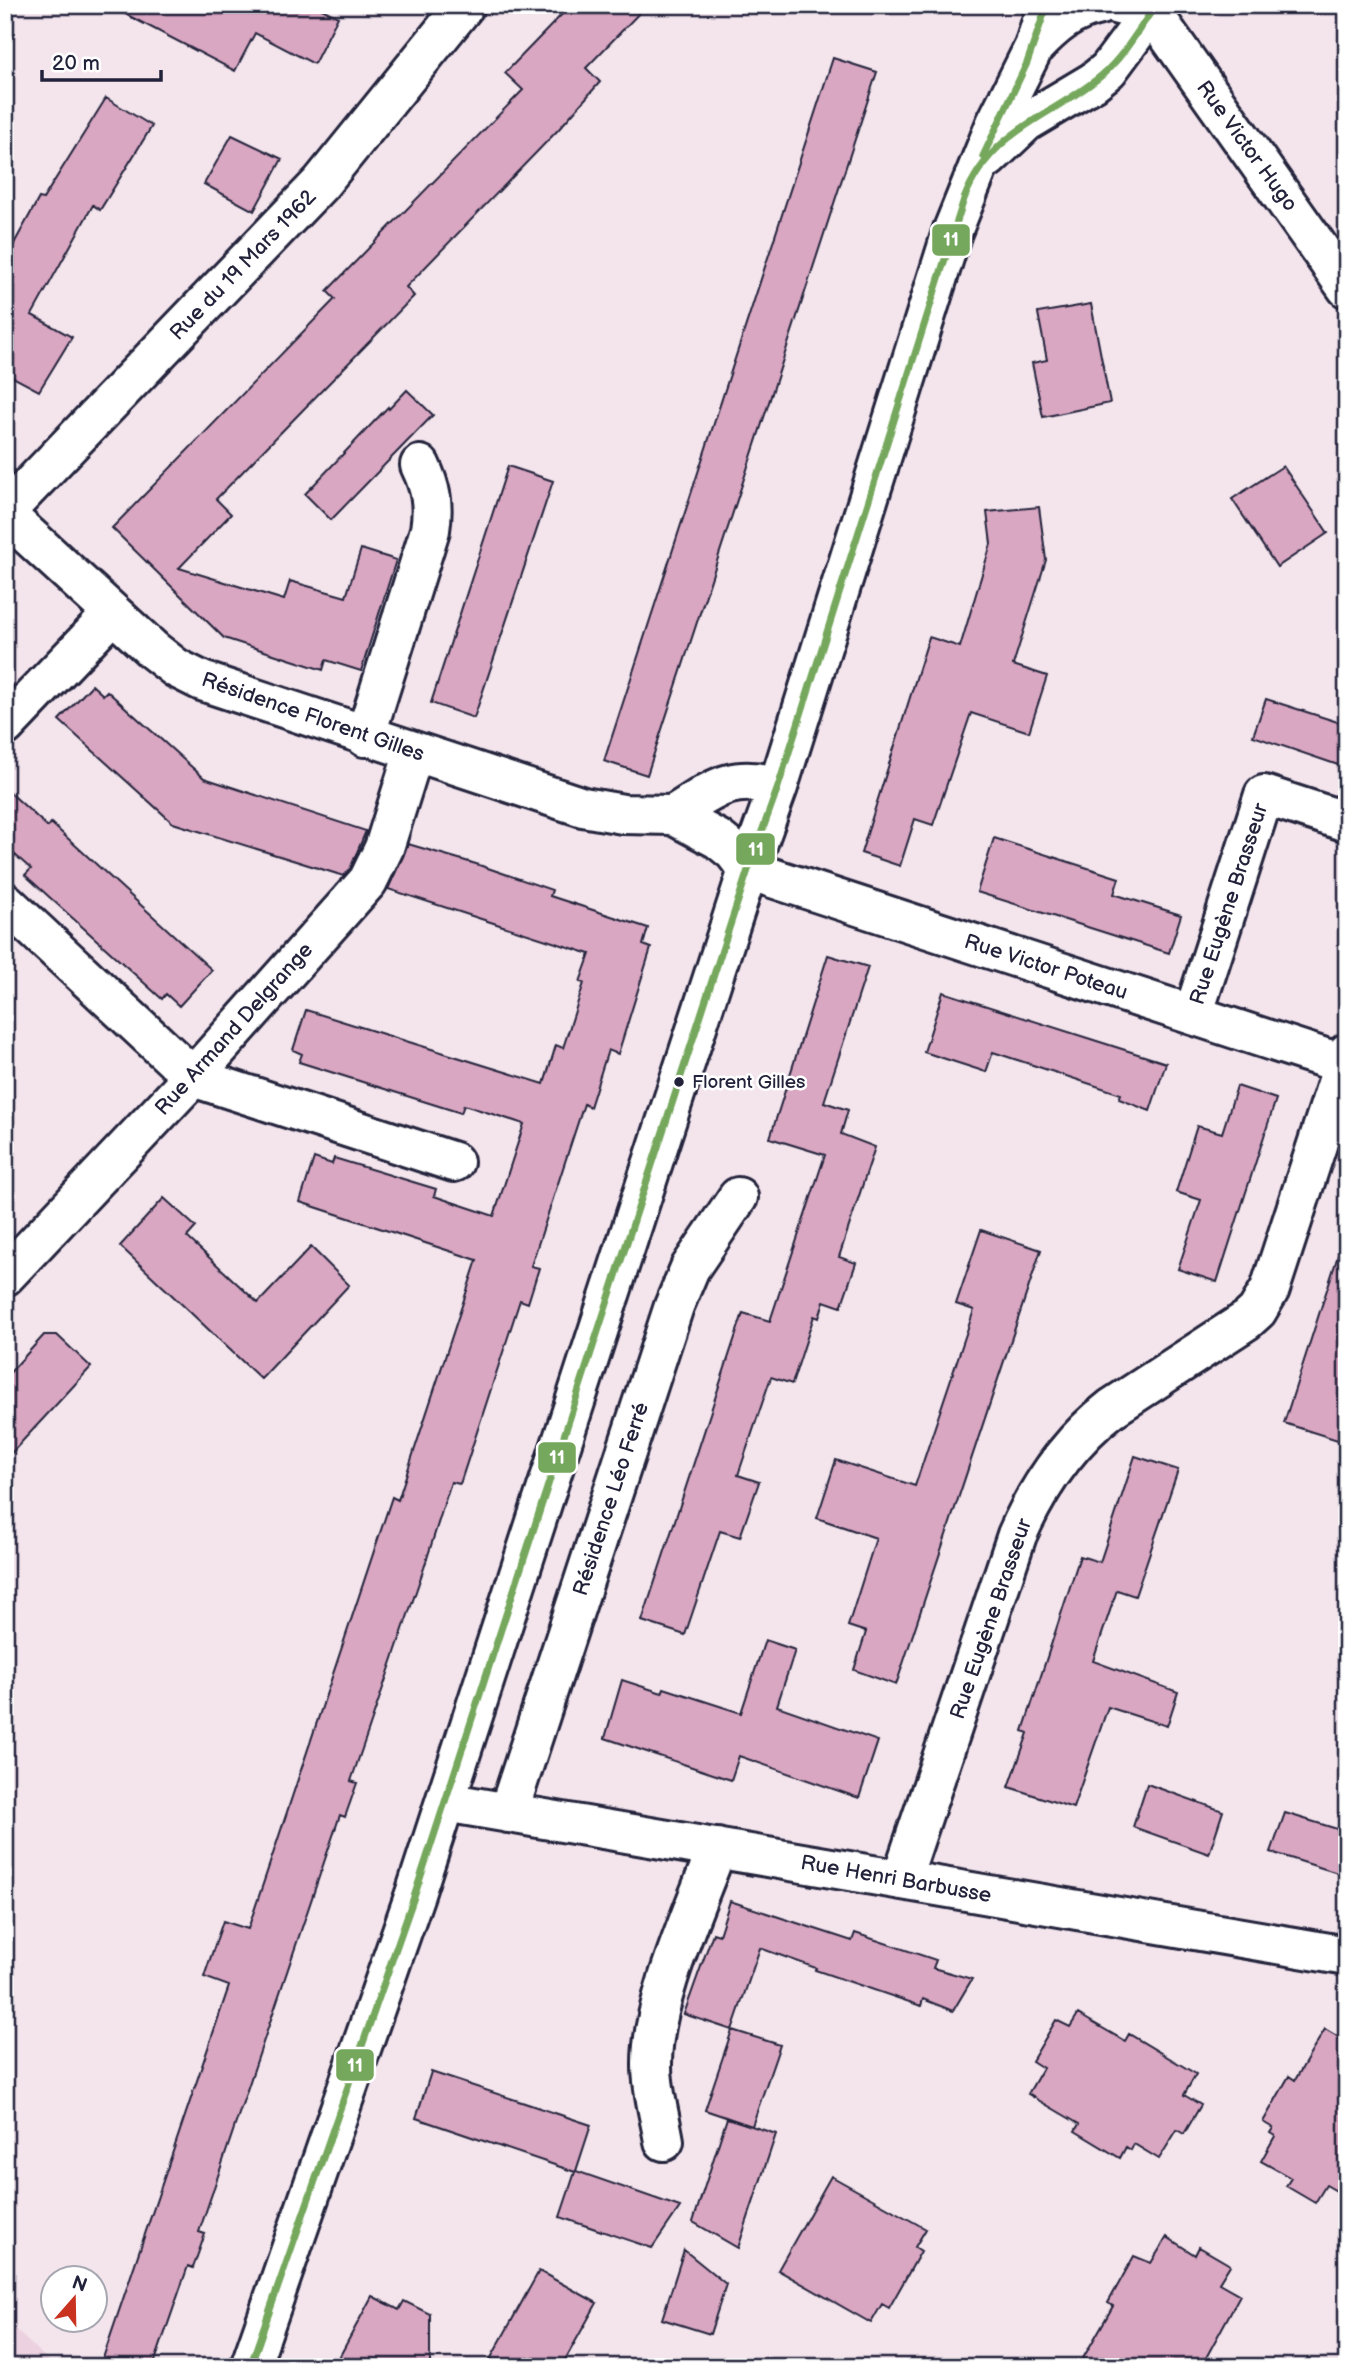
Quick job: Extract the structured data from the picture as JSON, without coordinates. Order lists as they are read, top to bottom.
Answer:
{
  "streets": {
    "street": [
      "Rue Victor Hugo",
      "Rue du 19 Mars 1962",
      "Résidence Florent Gilles",
      "Rue Eugène Brasseur",
      "Rue Victor Poteau",
      "Rue Armand Delgrange",
      "Résidence Léo Ferré",
      "Rue Henri Barbusse"
    ]
  },
  "crossings": [
    ["Rue du 19 Mars 1962", "Résidence Florent Gilles"],
    ["Résidence Florent Gilles", "Rue Victor Poteau"],
    ["Résidence Florent Gilles", "Rue Armand Delgrange"],
    ["Rue Eugène Brasseur", "Rue Victor Poteau"],
    ["Rue Eugène Brasseur", "Rue Henri Barbusse"],
    ["Résidence Léo Ferré", "Rue Henri Barbusse"]
  ],
  "places": ["Florent Gilles"],
  "lines": ["transit line 11"],
  "scale_bar": "20 m",
  "north": "top"
}
